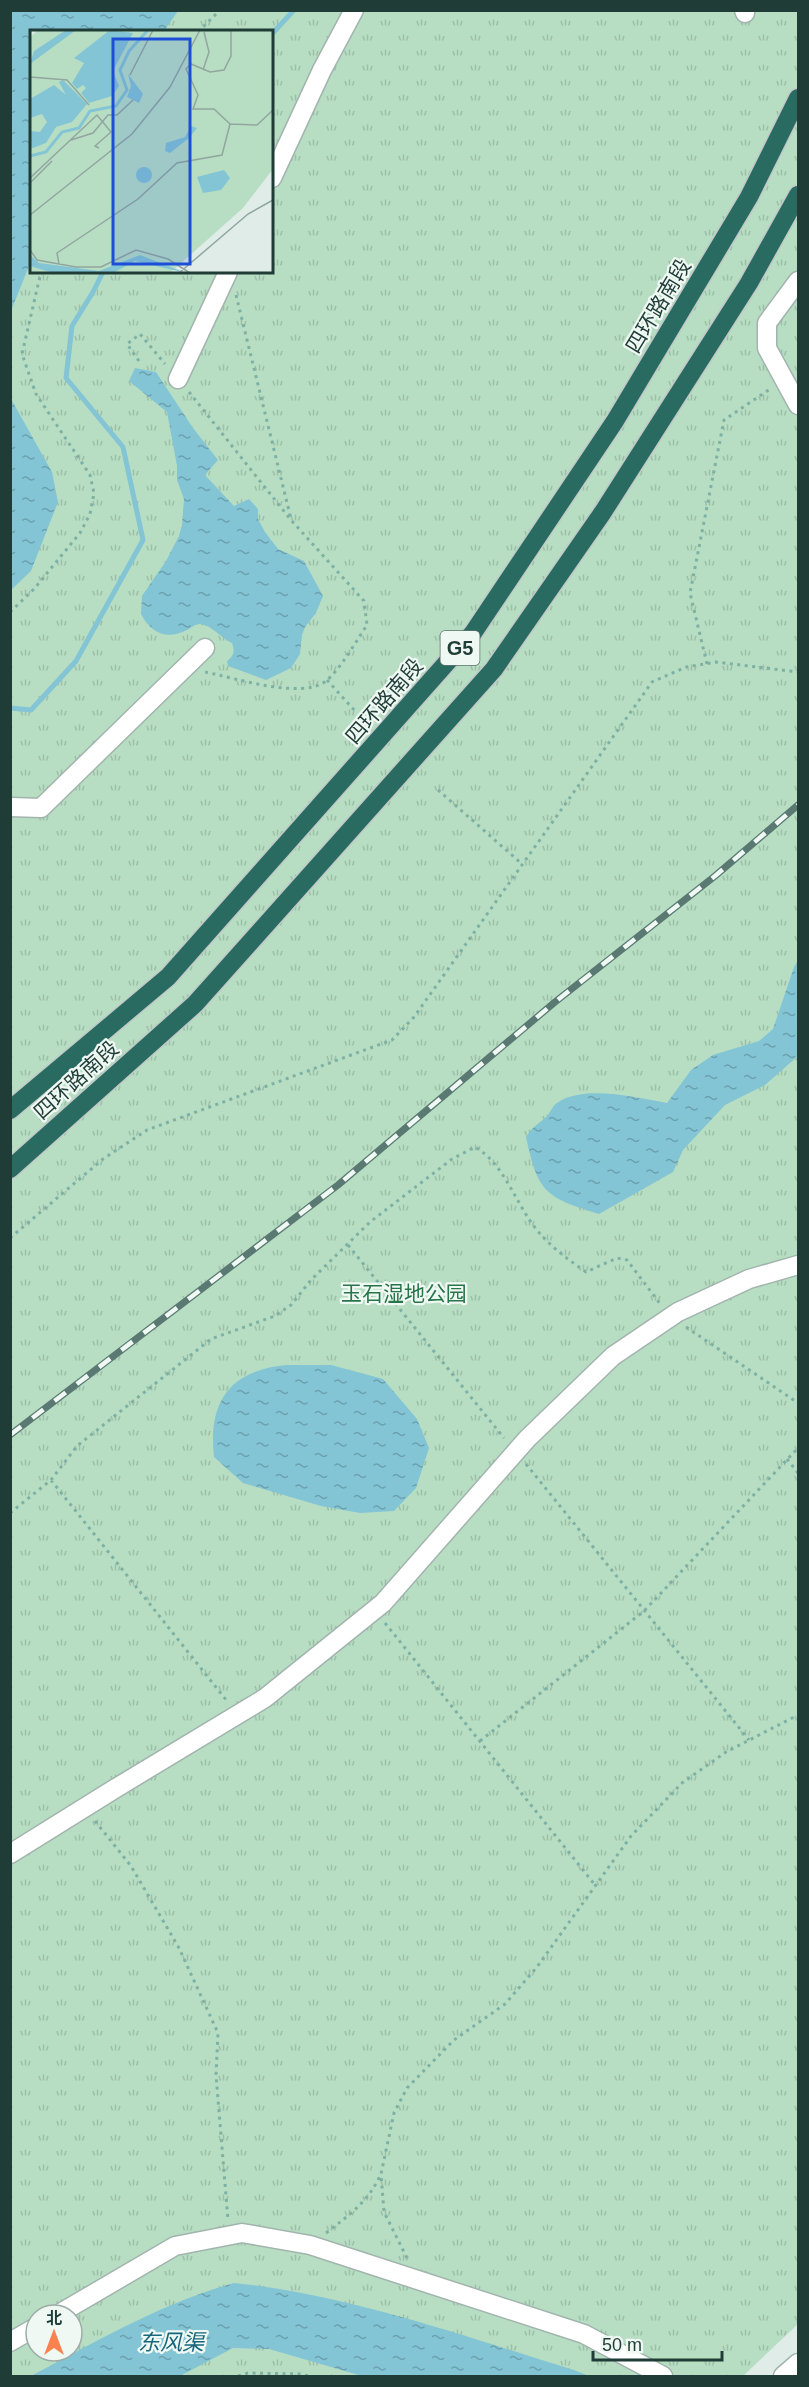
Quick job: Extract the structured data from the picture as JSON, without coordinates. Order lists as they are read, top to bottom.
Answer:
{
  "streets": {
    "highway": ["四环路南段", "G5"]
  },
  "water": ["东风渠"],
  "parks": ["玉石湿地公园"],
  "scale_bar": "50 m",
  "north": "top"
}
